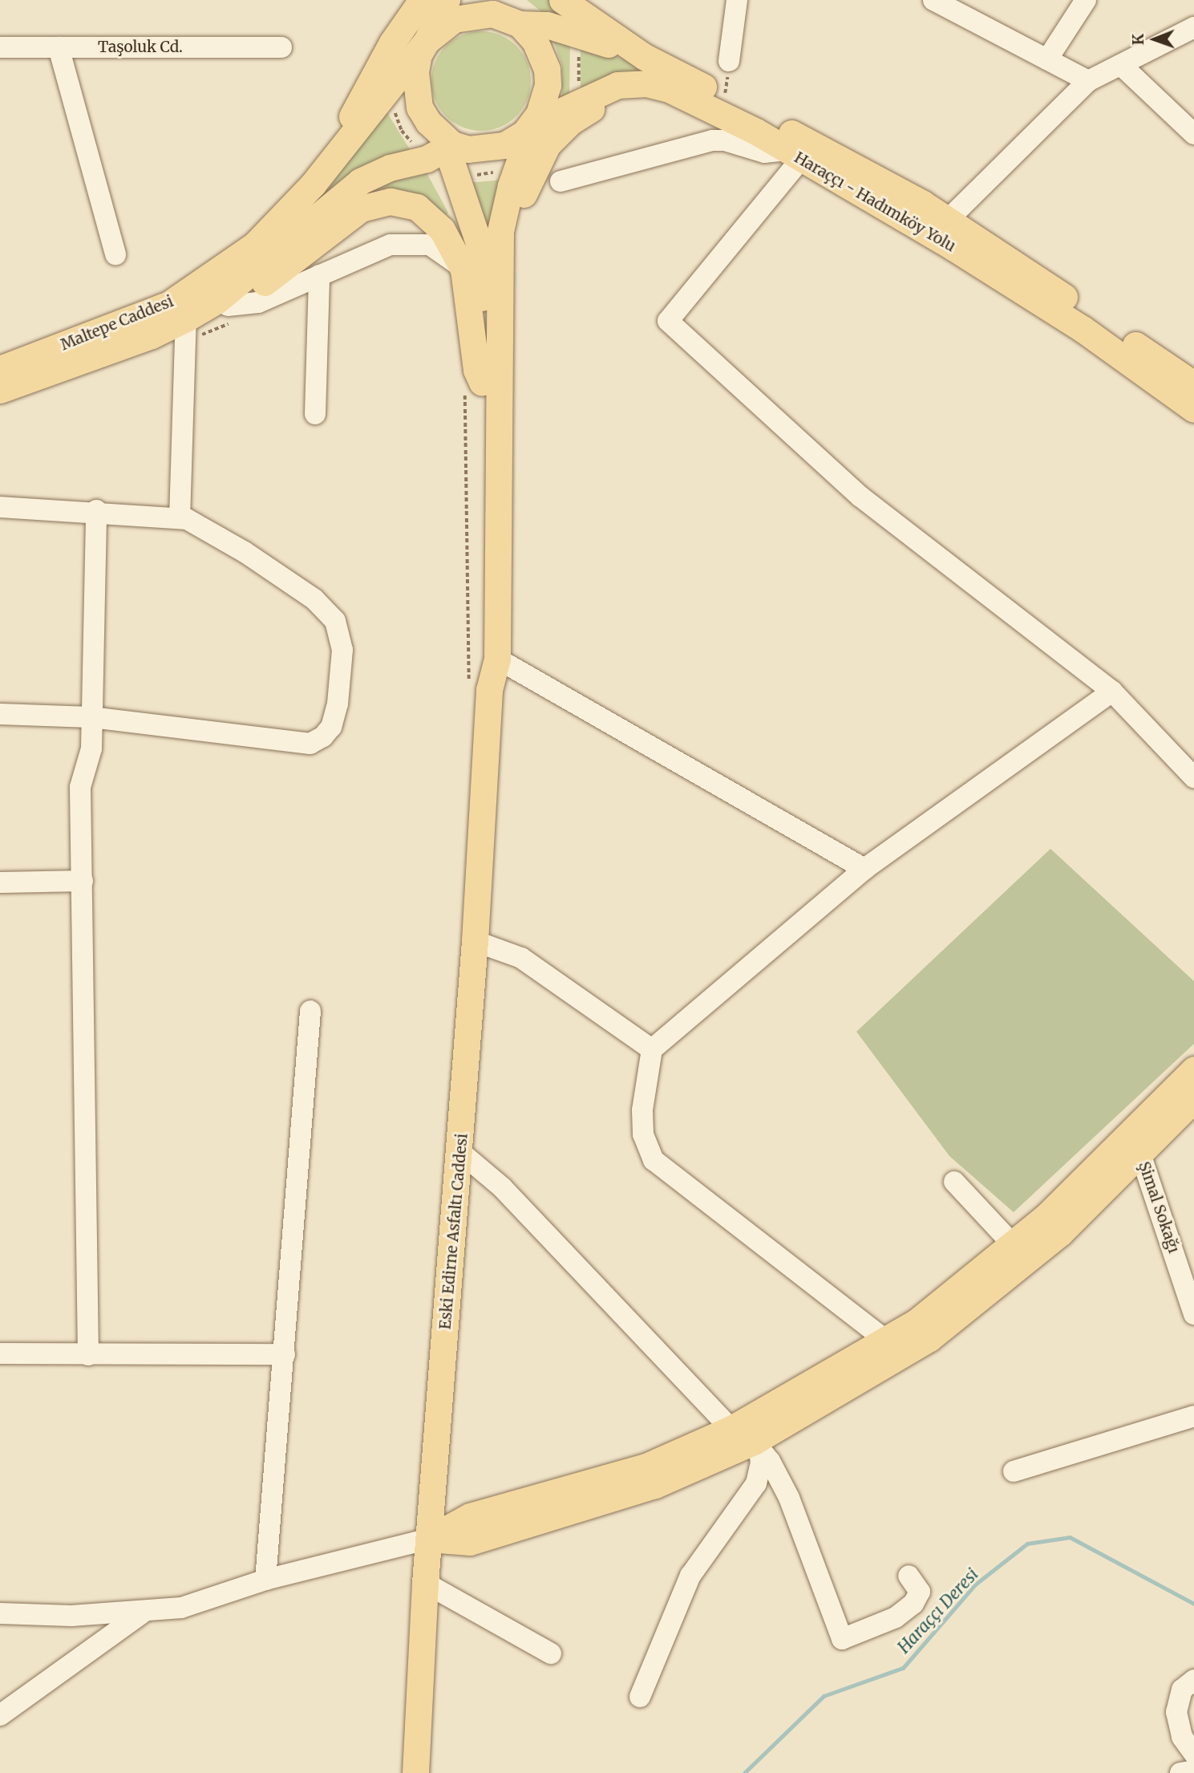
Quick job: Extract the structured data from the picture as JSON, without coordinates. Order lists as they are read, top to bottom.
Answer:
{
  "streets": {
    "main road": ["Haraççı - Hadımköy Yolu", "Maltepe Caddesi", "Eski Edirne Asfaltı Caddesi"],
    "street": ["Taşoluk Cd.", "Şimal Sokağı"]
  },
  "crossings": [
    ["Haraççı - Hadımköy Yolu", "Maltepe Caddesi"]
  ],
  "water": ["Haraççı Deresi"],
  "north": "left"
}
